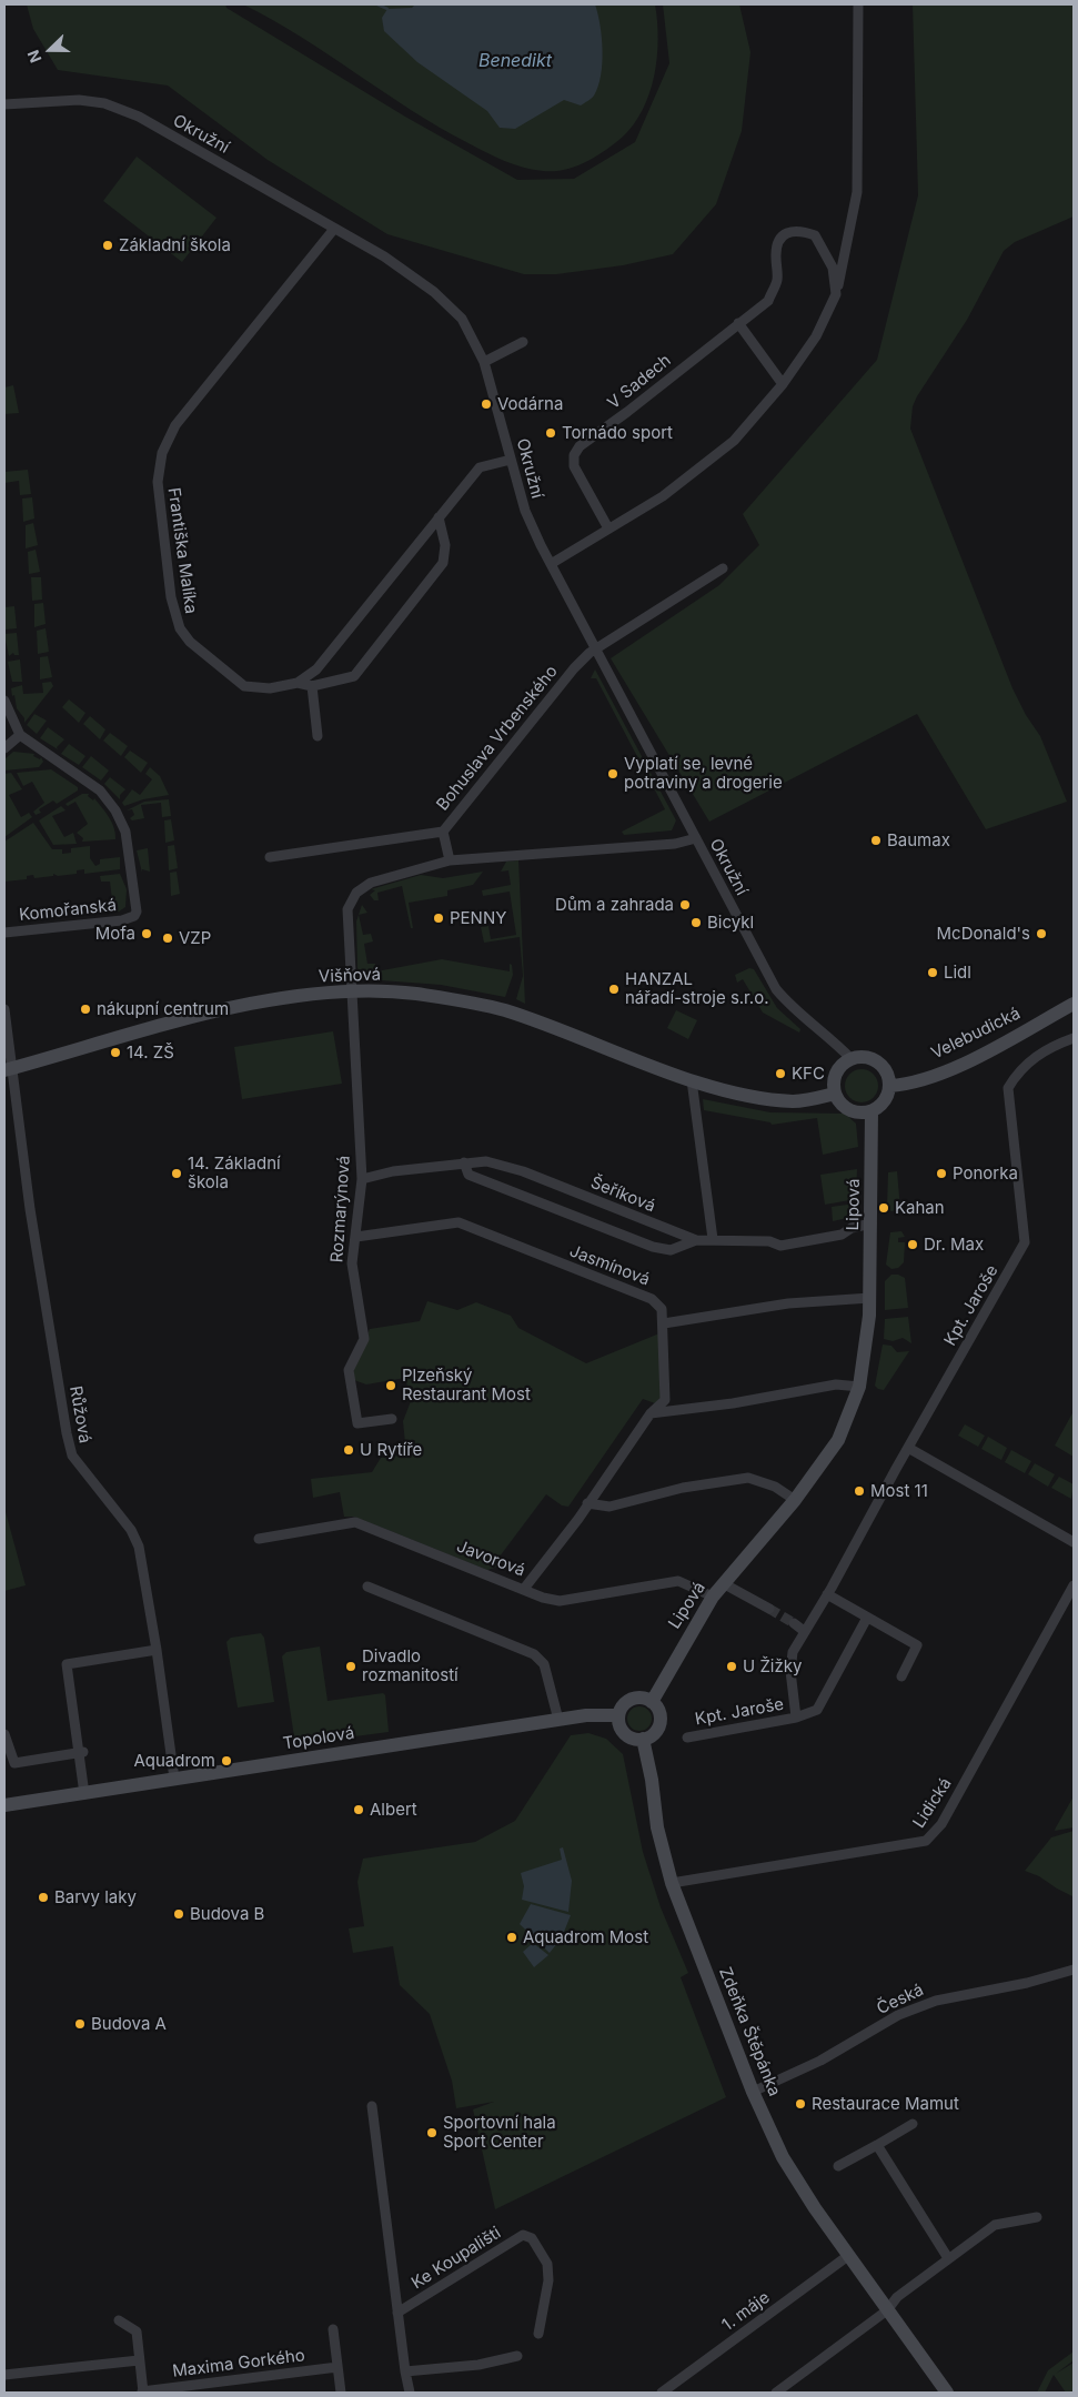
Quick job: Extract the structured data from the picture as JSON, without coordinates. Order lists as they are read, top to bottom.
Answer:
{
  "streets": {
    "street": [
      "Okružní",
      "V Sadech",
      "Františka Malíka",
      "Bohuslava Vrbenského",
      "Komořanská",
      "Višňová",
      "Velebudická",
      "Šeříková",
      "Lipová",
      "Rozmarýnová",
      "Jasmínová",
      "Kpt. Jaroše",
      "Růžová",
      "Javorová",
      "Topolová",
      "Lidická",
      "Česká",
      "Zdeňka Štěpánka",
      "Ke Koupališti",
      "1. máje",
      "Maxima Gorkého"
    ]
  },
  "crossings": [
    ["Okružní", "Františka Malíka"],
    ["Okružní", "Bohuslava Vrbenského"],
    ["Okružní", "Višňová"],
    ["Okružní", "Velebudická"],
    ["Okružní", "Lipová"],
    ["Okružní", "Rozmarýnová"],
    ["Višňová", "Velebudická"],
    ["Višňová", "Lipová"],
    ["Višňová", "Rozmarýnová"],
    ["Višňová", "Růžová"],
    ["Velebudická", "Lipová"],
    ["Šeříková", "Lipová"],
    ["Šeříková", "Rozmarýnová"],
    ["Lipová", "Javorová"],
    ["Lipová", "Topolová"],
    ["Lipová", "Zdeňka Štěpánka"],
    ["Rozmarýnová", "Jasmínová"],
    ["Jasmínová", "Javorová"],
    ["Růžová", "Topolová"],
    ["Topolová", "Zdeňka Štěpánka"],
    ["Lidická", "Zdeňka Štěpánka"],
    ["Česká", "Zdeňka Štěpánka"],
    ["Zdeňka Štěpánka", "1. máje"]
  ],
  "water": ["Benedikt"],
  "places": [
    "Základní škola",
    "Vodárna",
    "Tornádo sport",
    "Vyplatí se, levné potraviny a drogerie",
    "Baumax",
    "Dům a zahrada",
    "PENNY",
    "Bicykl",
    "Mofa",
    "McDonald's",
    "VZP",
    "Lidl",
    "HANZAL nářadí-stroje s.r.o.",
    "nákupní centrum",
    "14. ZŠ",
    "KFC",
    "14. Základní škola",
    "Ponorka",
    "Kahan",
    "Dr. Max",
    "Plzeňský Restaurant Most",
    "U Rytíře",
    "Most 11",
    "Divadlo rozmanitostí",
    "U Žižky",
    "Aquadrom",
    "Albert",
    "Barvy laky",
    "Budova B",
    "Aquadrom Most",
    "Budova A",
    "Restaurace Mamut",
    "Sportovní hala Sport Center"
  ],
  "north": "left"
}
